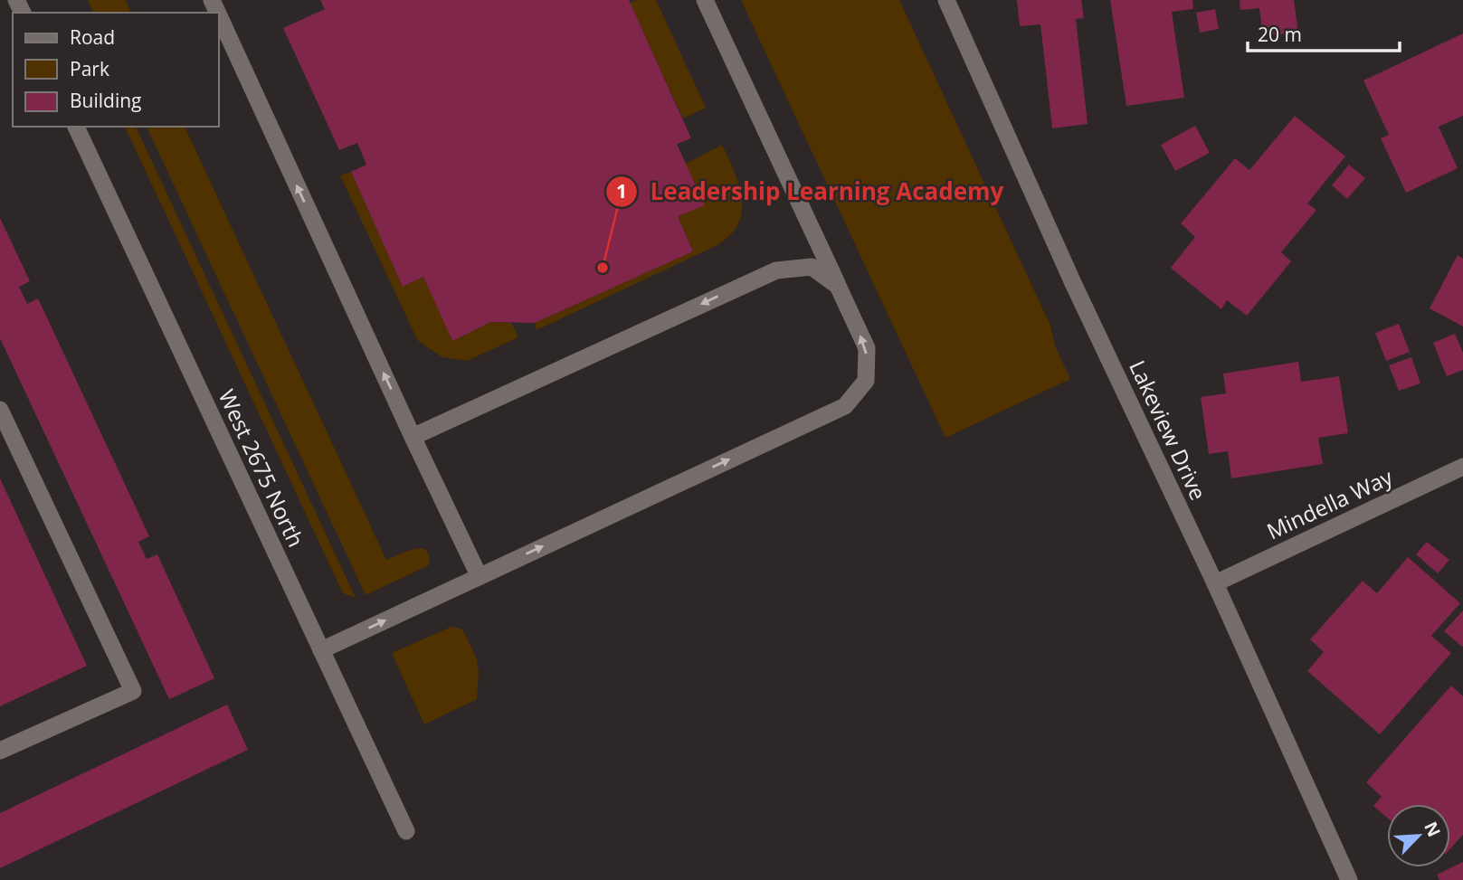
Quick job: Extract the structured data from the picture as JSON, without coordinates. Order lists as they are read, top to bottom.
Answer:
{
  "streets": {
    "street": ["Lakeview Drive", "West 2675 North", "Mindella Way"]
  },
  "crossings": [
    ["Lakeview Drive", "Mindella Way"]
  ],
  "places": ["Leadership Learning Academy"],
  "legend": ["Road", "Park", "Building"],
  "scale_bar": "20 m",
  "north": "top right"
}
